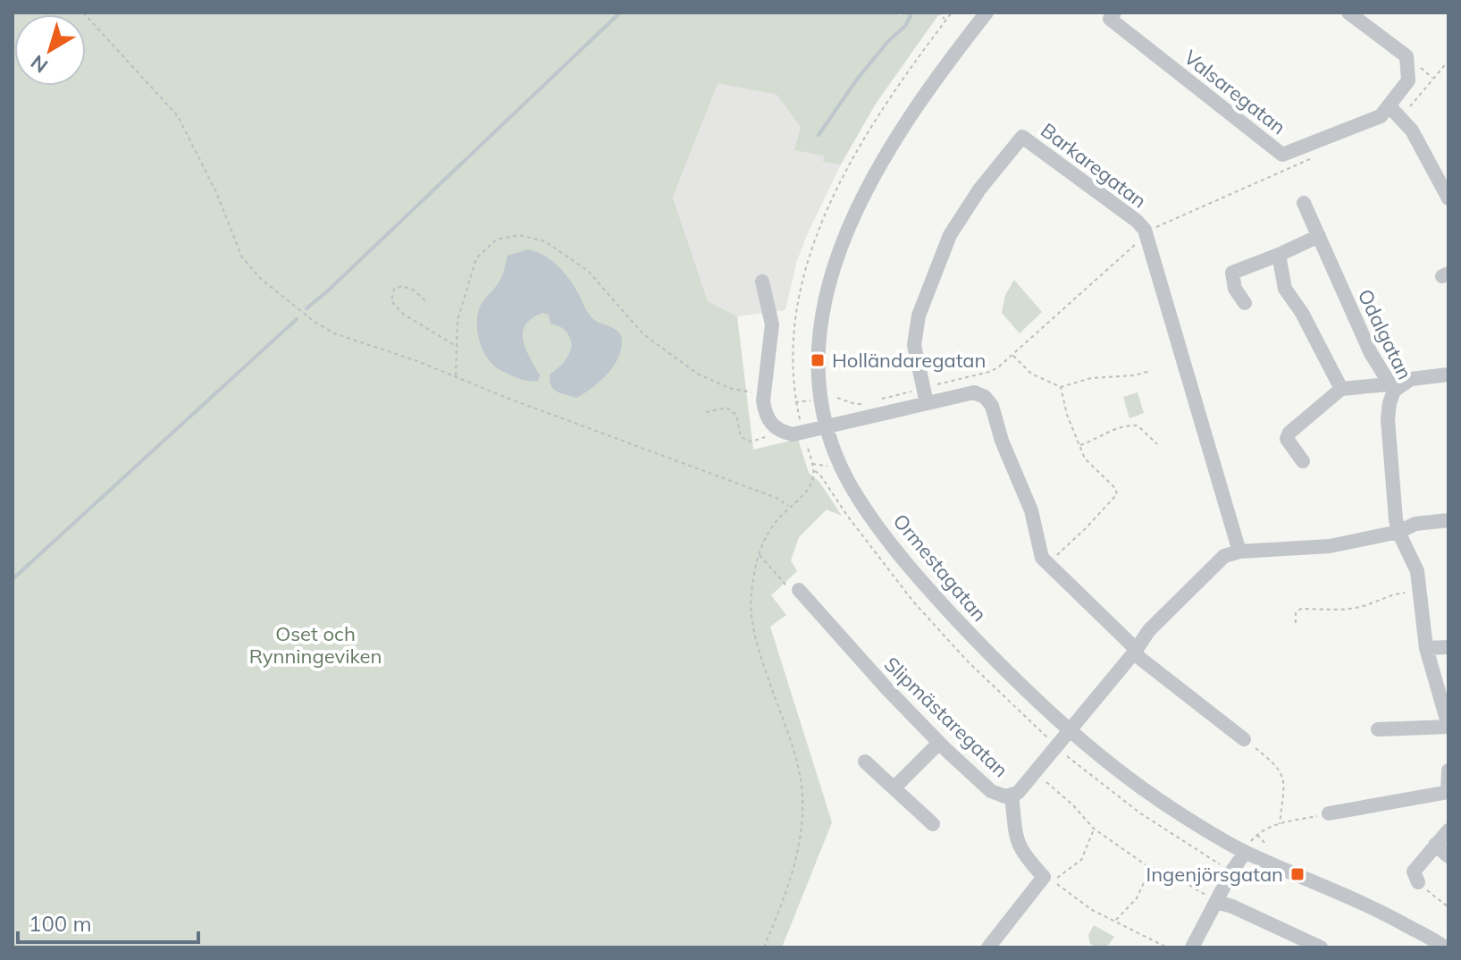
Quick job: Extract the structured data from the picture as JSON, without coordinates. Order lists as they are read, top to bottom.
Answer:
{
  "streets": {
    "street": [
      "Valsaregatan",
      "Barkaregatan",
      "Odalgatan",
      "Ormestagatan",
      "Slipmästaregatan"
    ]
  },
  "crossings": [
    ["Barkaregatan", "Slipmästaregatan"],
    ["Ormestagatan", "Slipmästaregatan"]
  ],
  "parks": ["Oset och Rynningeviken"],
  "places": {
    "transit": ["Holländaregatan", "Ingenjörsgatan"]
  },
  "scale_bar": "100 m",
  "north": "bottom left"
}
